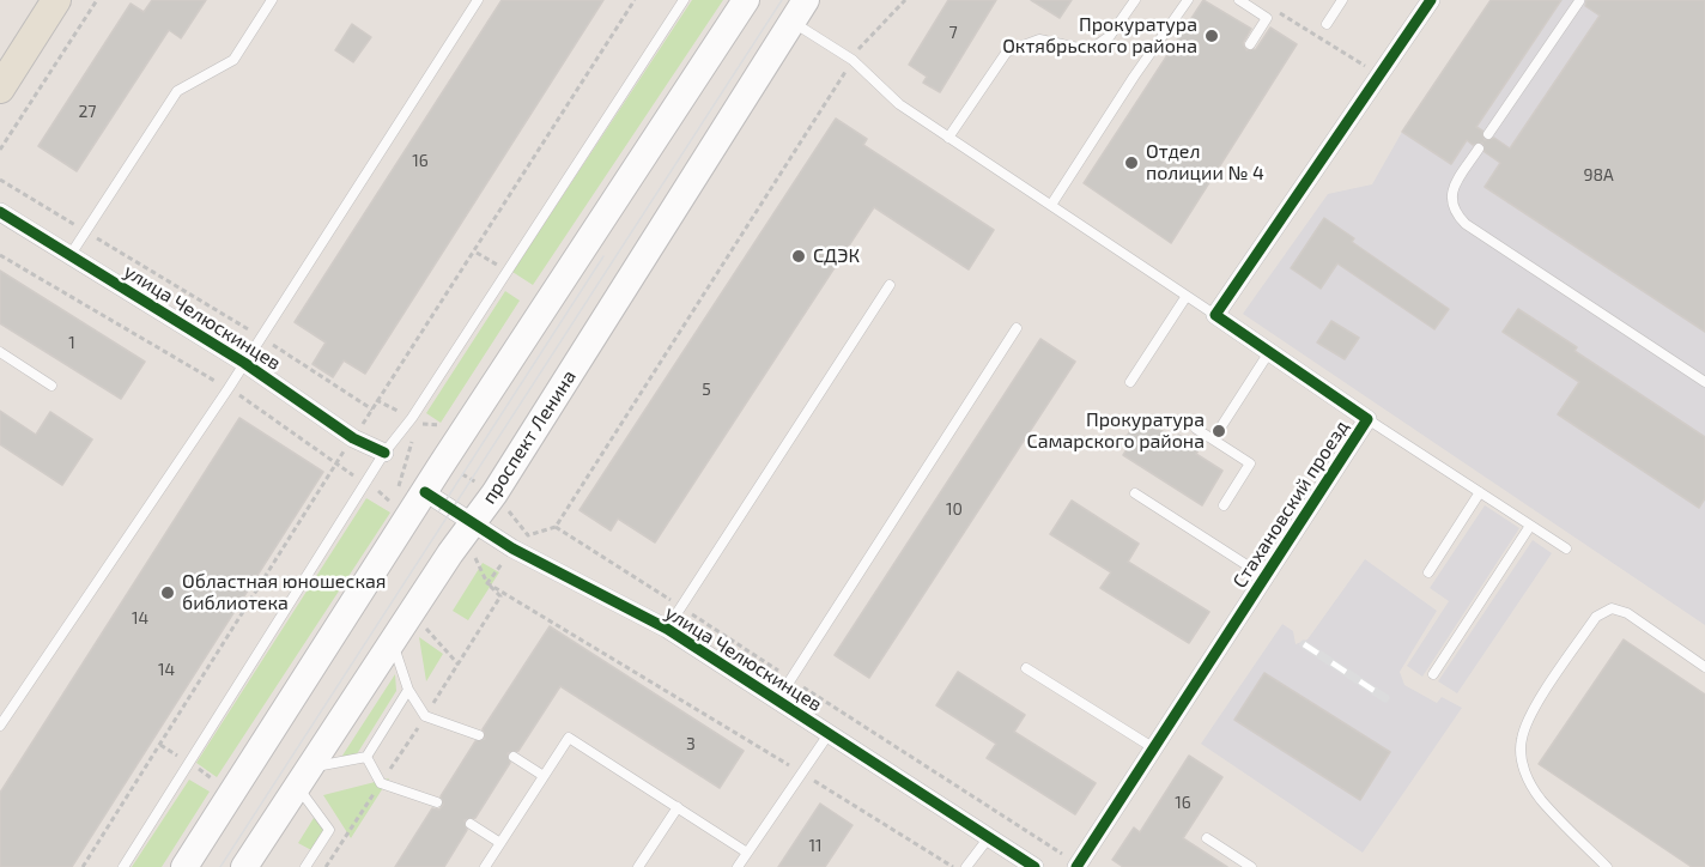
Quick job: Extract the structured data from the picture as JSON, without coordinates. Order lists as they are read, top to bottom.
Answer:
{
  "streets": {
    "main road": ["проспект Ленина"],
    "street": ["улица Челюскинцев", "Стахановский проезд"]
  },
  "crossings": [
    ["улица Челюскинцев", "проспект Ленина"]
  ],
  "places": [
    "Прокуратура Октябрьского района",
    "Отдел полиции № 4",
    "СДЭК",
    "Прокуратура Самарского района",
    "Областная юношеская библиотека"
  ],
  "house_numbers": [
    "7",
    "27",
    "16",
    "98А",
    "1",
    "5",
    "10",
    "14",
    "14",
    "3",
    "16",
    "11"
  ]
}
